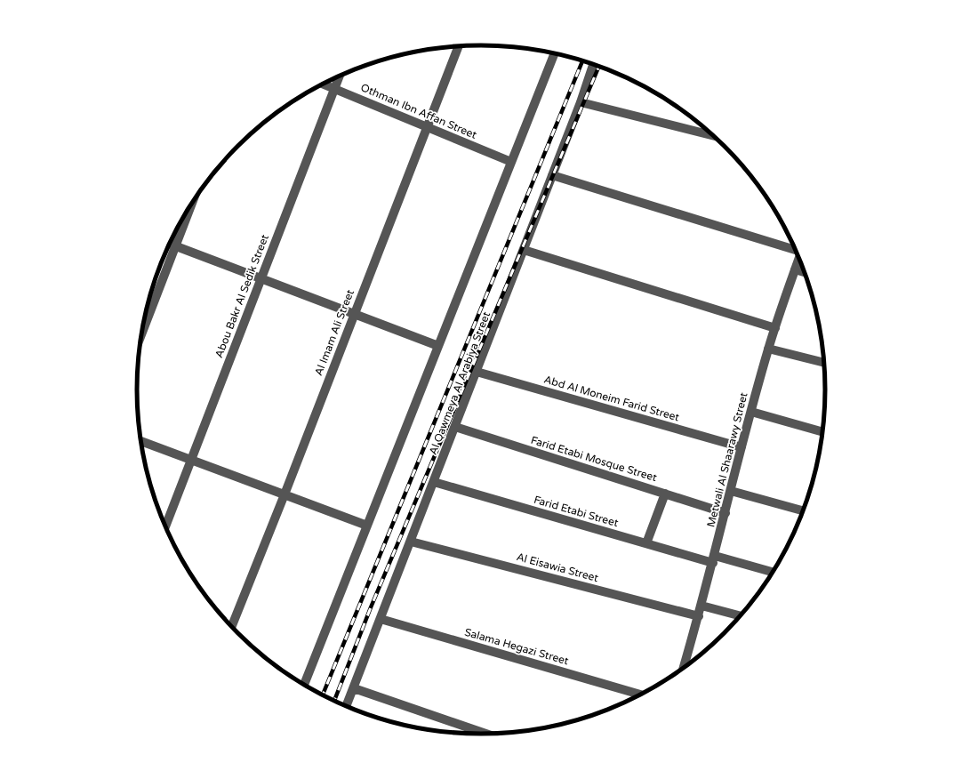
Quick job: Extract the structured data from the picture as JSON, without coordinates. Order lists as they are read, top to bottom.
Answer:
{
  "streets": {
    "street": [
      "Othman Ibn Affan Street",
      "Abou Bakr Al Sedik Street",
      "Al Imam Ali Street",
      "Al Qawmeya Al Arabiya Street",
      "Abd Al Moneim Farid Street",
      "Farid Etabi Mosque Street",
      "Metwali Al Shaarawy Street",
      "Farid Etabi Street",
      "Al Eisawia Street",
      "Salama Hegazi Street"
    ]
  },
  "crossings": [
    ["Othman Ibn Affan Street", "Abou Bakr Al Sedik Street"],
    ["Othman Ibn Affan Street", "Al Imam Ali Street"],
    ["Al Qawmeya Al Arabiya Street", "Abd Al Moneim Farid Street"],
    ["Al Qawmeya Al Arabiya Street", "Farid Etabi Mosque Street"],
    ["Al Qawmeya Al Arabiya Street", "Farid Etabi Street"],
    ["Al Qawmeya Al Arabiya Street", "Al Eisawia Street"],
    ["Al Qawmeya Al Arabiya Street", "Salama Hegazi Street"],
    ["Abd Al Moneim Farid Street", "Metwali Al Shaarawy Street"],
    ["Farid Etabi Mosque Street", "Metwali Al Shaarawy Street"],
    ["Metwali Al Shaarawy Street", "Farid Etabi Street"],
    ["Metwali Al Shaarawy Street", "Al Eisawia Street"]
  ]
}
